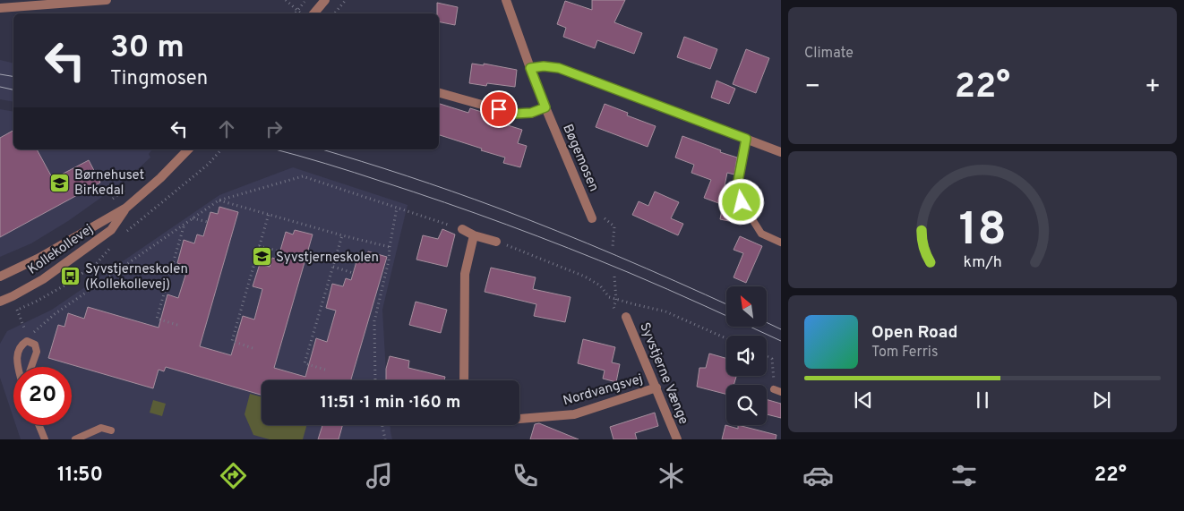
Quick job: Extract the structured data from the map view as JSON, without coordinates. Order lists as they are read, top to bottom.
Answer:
{
  "streets": {
    "street": [
      "Bøgemosen",
      "Kollekollevej",
      "Syvstjerne Vænge",
      "Nordvangsvej"
    ]
  },
  "crossings": [
    ["Syvstjerne Vænge", "Nordvangsvej"]
  ],
  "places": {
    "school or university": ["Børnehuset Birkedal", "Syvstjerneskolen"],
    "bus stop": ["Syvstjerneskolen (Kollekollevej)"]
  },
  "north": "top left",
  "page": {
    "tile": "Climate",
    "turn": ["30 m", "Tingmosen"],
    "heat": ["−", "22°", "+"],
    "song": ["Open Road", "Tom Ferris"],
    "limit": "20",
    "trip": "11:51 · 1 min · 160 m",
    "tabs": ["11:50", "22°"],
    "gauge": ["18", "km/h"]
  }
}
